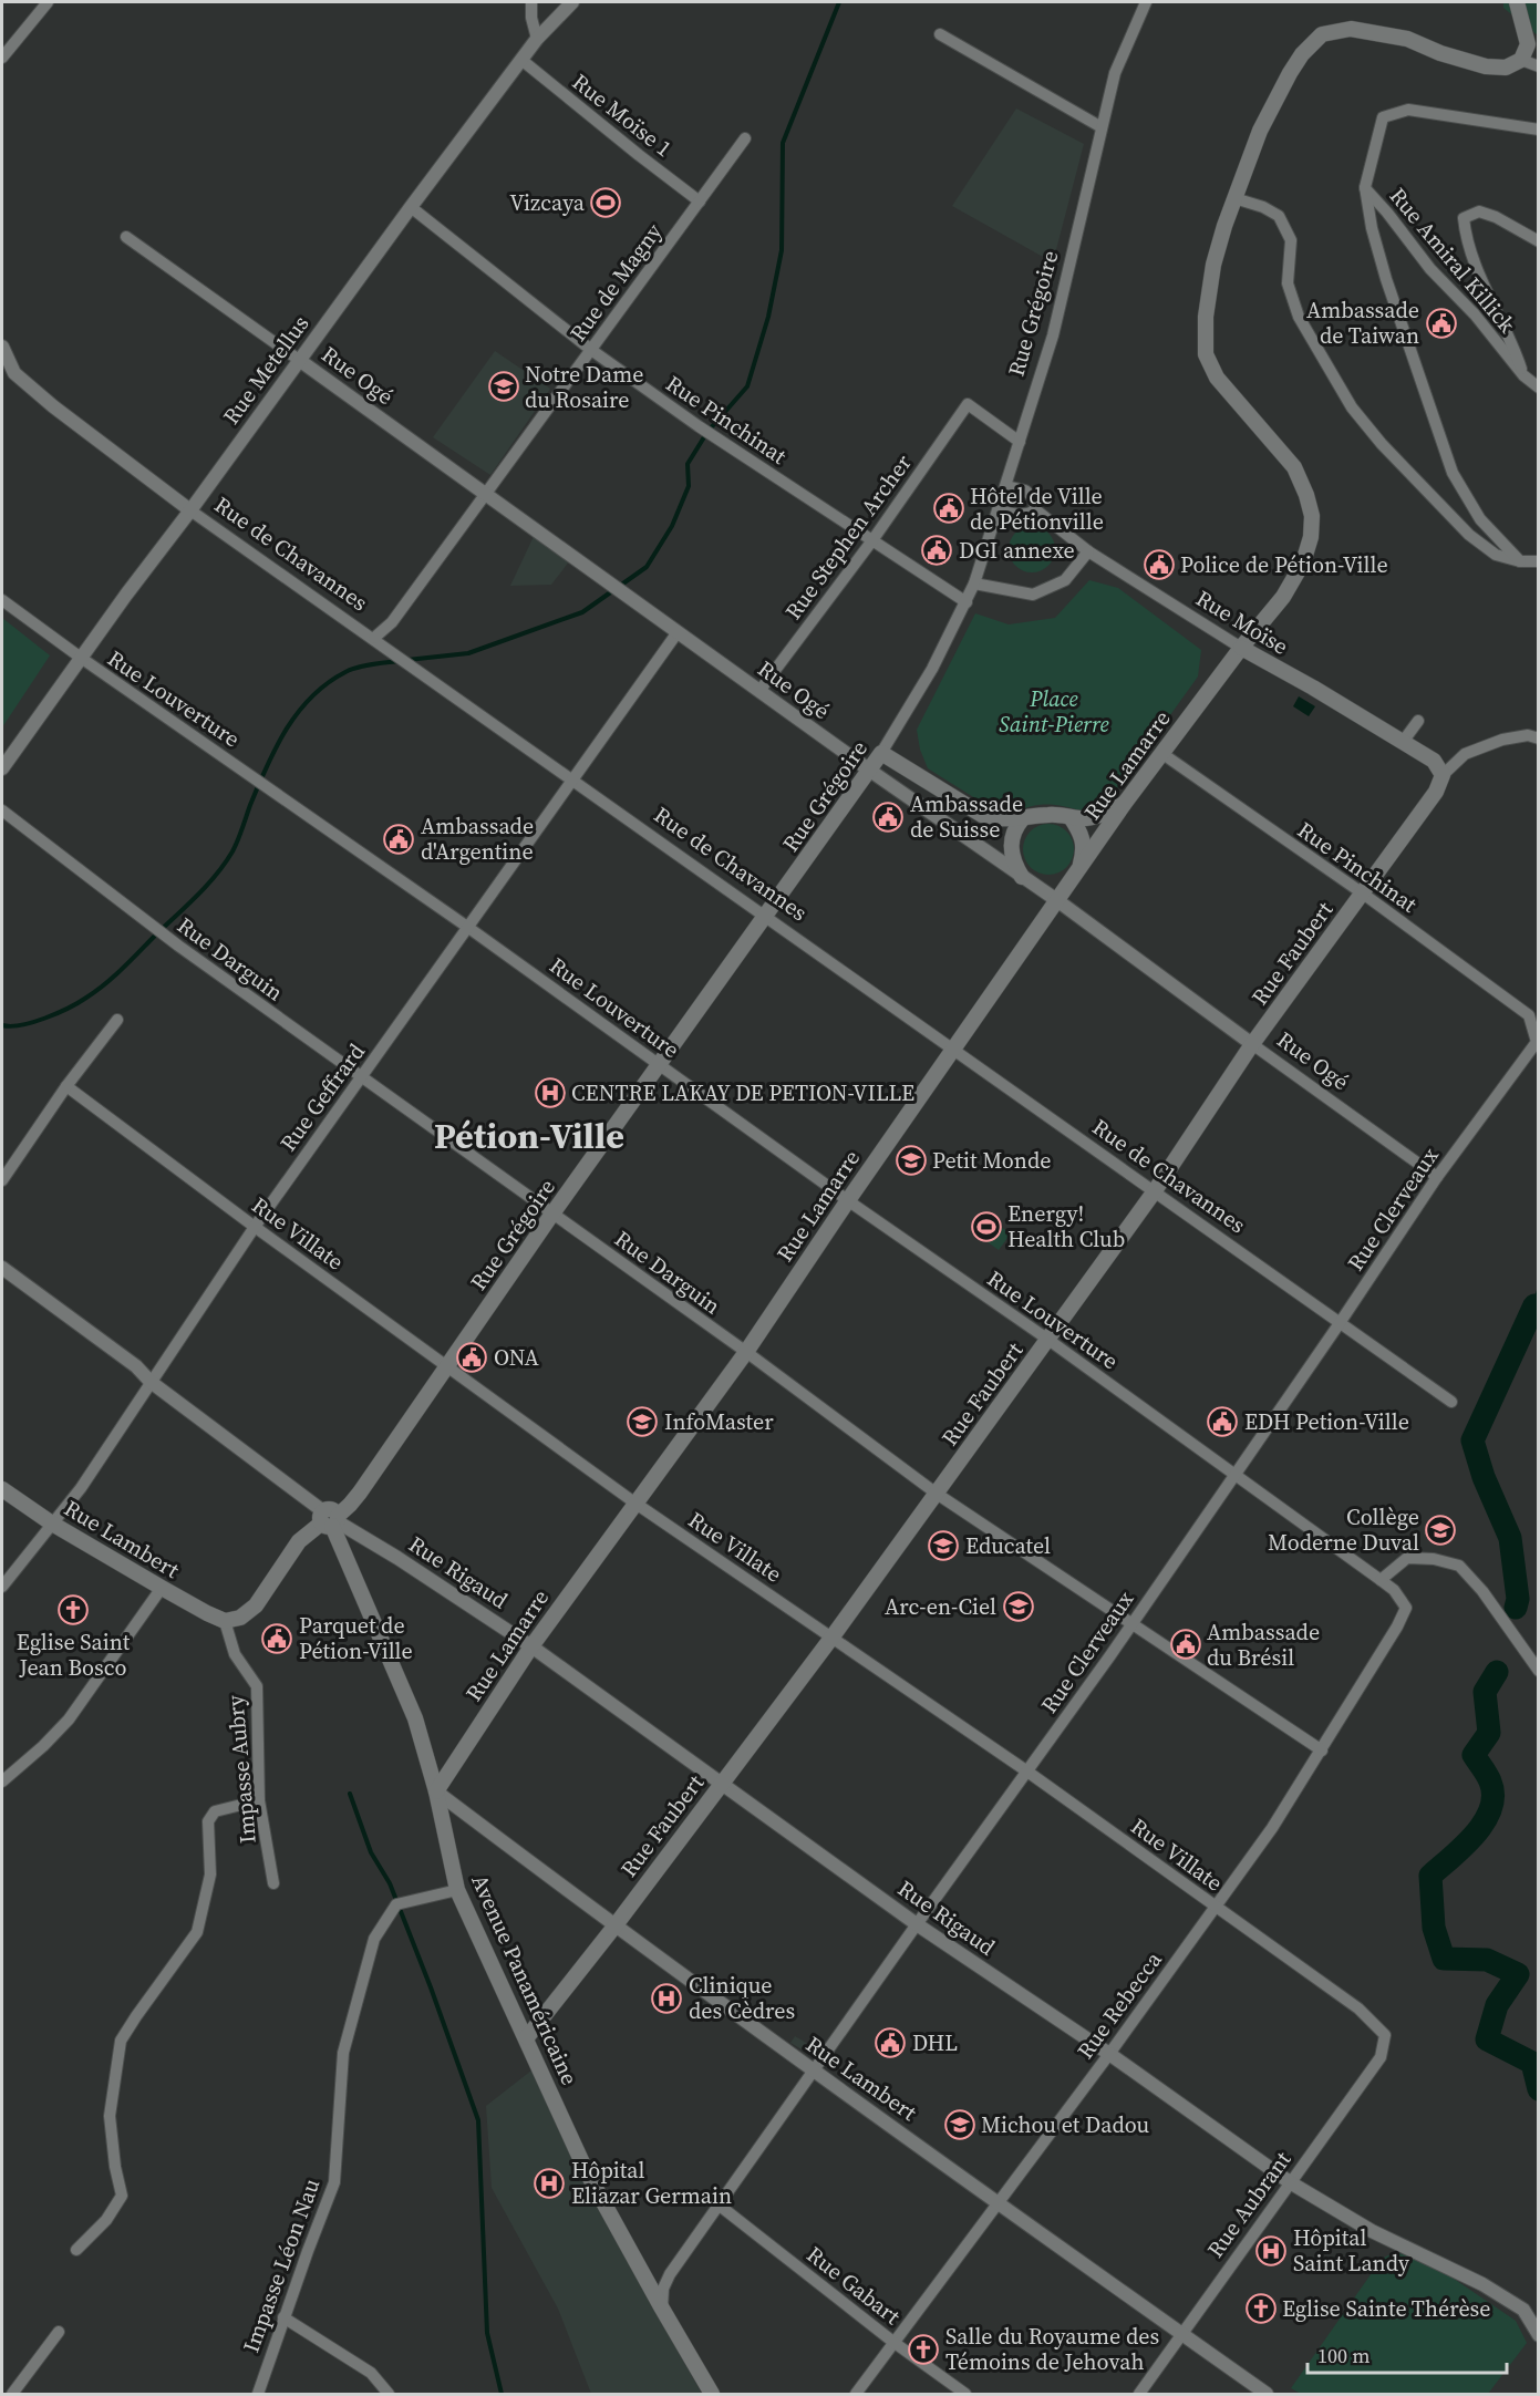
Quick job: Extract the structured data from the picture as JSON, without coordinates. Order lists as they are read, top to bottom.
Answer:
{
  "streets": {
    "main road": [
      "Rue Grégoire",
      "Rue Moïse",
      "Rue Lamarre",
      "Rue Faubert",
      "Rue Lambert",
      "Avenue Panaméricaine"
    ],
    "street": [
      "Rue Moïse 1",
      "Rue Amiral Killick",
      "Rue de Magny",
      "Rue Metellus",
      "Rue Ogé",
      "Rue Pinchinat",
      "Rue Stephen Archer",
      "Rue de Chavannes",
      "Rue Louverture",
      "Rue Darguin",
      "Rue Geffrard",
      "Rue Clerveaux",
      "Rue Villate",
      "Rue Rigaud",
      "Impasse Aubry",
      "Rue Rebecca",
      "Rue Aubrant",
      "Impasse Léon Nau",
      "Rue Gabart"
    ]
  },
  "crossings": [
    ["Rue Moïse 1", "Rue de Magny"],
    ["Rue Moïse 1", "Rue Metellus"],
    ["Rue de Magny", "Rue Ogé"],
    ["Rue de Magny", "Rue Pinchinat"],
    ["Rue de Magny", "Rue de Chavannes"],
    ["Rue Grégoire", "Rue Ogé"],
    ["Rue Grégoire", "Rue Pinchinat"],
    ["Rue Grégoire", "Rue Stephen Archer"],
    ["Rue Grégoire", "Rue de Chavannes"],
    ["Rue Grégoire", "Rue Moïse"],
    ["Rue Grégoire", "Rue Louverture"],
    ["Rue Grégoire", "Rue Darguin"],
    ["Rue Grégoire", "Rue Villate"],
    ["Rue Grégoire", "Rue Lambert"],
    ["Rue Grégoire", "Rue Rigaud"],
    ["Rue Grégoire", "Impasse Aubry"],
    ["Rue Grégoire", "Avenue Panaméricaine"],
    ["Rue Metellus", "Rue Ogé"],
    ["Rue Metellus", "Rue Pinchinat"],
    ["Rue Metellus", "Rue de Chavannes"],
    ["Rue Metellus", "Rue Louverture"],
    ["Rue Ogé", "Rue Stephen Archer"],
    ["Rue Ogé", "Rue Lamarre"],
    ["Rue Ogé", "Rue Faubert"],
    ["Rue Ogé", "Rue Geffrard"],
    ["Rue Ogé", "Rue Clerveaux"],
    ["Rue Pinchinat", "Rue Stephen Archer"],
    ["Rue Pinchinat", "Rue Lamarre"],
    ["Rue Pinchinat", "Rue Faubert"],
    ["Rue Pinchinat", "Rue Clerveaux"],
    ["Rue de Chavannes", "Rue Lamarre"],
    ["Rue de Chavannes", "Rue Faubert"],
    ["Rue de Chavannes", "Rue Geffrard"],
    ["Rue de Chavannes", "Rue Clerveaux"],
    ["Rue Moïse", "Rue Lamarre"],
    ["Rue Moïse", "Rue Faubert"],
    ["Rue Louverture", "Rue Lamarre"],
    ["Rue Louverture", "Rue Faubert"],
    ["Rue Louverture", "Rue Geffrard"],
    ["Rue Louverture", "Rue Clerveaux"],
    ["Rue Louverture", "Rue Rebecca"],
    ["Rue Lamarre", "Rue Darguin"],
    ["Rue Lamarre", "Rue Villate"],
    ["Rue Lamarre", "Rue Lambert"],
    ["Rue Lamarre", "Rue Rigaud"],
    ["Rue Lamarre", "Avenue Panaméricaine"],
    ["Rue Faubert", "Rue Darguin"],
    ["Rue Faubert", "Rue Villate"],
    ["Rue Faubert", "Rue Lambert"],
    ["Rue Faubert", "Rue Rigaud"],
    ["Rue Faubert", "Avenue Panaméricaine"],
    ["Rue Darguin", "Rue Geffrard"],
    ["Rue Darguin", "Rue Clerveaux"],
    ["Rue Darguin", "Rue Rebecca"],
    ["Rue Geffrard", "Rue Villate"],
    ["Rue Geffrard", "Rue Lambert"],
    ["Rue Geffrard", "Rue Rigaud"],
    ["Rue Clerveaux", "Rue Villate"],
    ["Rue Clerveaux", "Rue Lambert"],
    ["Rue Clerveaux", "Rue Rigaud"],
    ["Rue Clerveaux", "Avenue Panaméricaine"],
    ["Rue Clerveaux", "Rue Gabart"],
    ["Rue Villate", "Rue Rebecca"],
    ["Rue Villate", "Rue Aubrant"],
    ["Rue Lambert", "Impasse Aubry"],
    ["Rue Lambert", "Avenue Panaméricaine"],
    ["Rue Lambert", "Rue Rebecca"],
    ["Rue Lambert", "Rue Aubrant"],
    ["Rue Rigaud", "Avenue Panaméricaine"],
    ["Rue Rigaud", "Rue Rebecca"],
    ["Rue Rigaud", "Rue Aubrant"],
    ["Avenue Panaméricaine", "Impasse Léon Nau"],
    ["Rue Rebecca", "Rue Gabart"]
  ],
  "districts": ["Pétion-Ville"],
  "parks": ["Place Saint-Pierre"],
  "places": {
    "sports": ["Vizcaya", "Energy! Health Club"],
    "public building": [
      "Ambassade de Taiwan",
      "Hôtel de Ville de Pétionville",
      "DGI annexe",
      "Police de Pétion-Ville",
      "Ambassade de Suisse",
      "Ambassade d'Argentine",
      "ONA",
      "EDH Petion-Ville",
      "Parquet de Pétion-Ville",
      "Ambassade du Brésil",
      "DHL"
    ],
    "school or university": [
      "Notre Dame du Rosaire",
      "Petit Monde",
      "InfoMaster",
      "Collège Moderne Duval",
      "Educatel",
      "Arc-en-Ciel",
      "Michou et Dadou"
    ],
    "hospital": [
      "CENTRE LAKAY DE PETION-VILLE",
      "Clinique des Cèdres",
      "Hôpital Eliazar Germain",
      "Hôpital Saint Landy"
    ],
    "church": ["Eglise Saint Jean Bosco", "Eglise Sainte Thérèse", "Salle du Royaume des Témoins de Jehovah"]
  },
  "scale_bar": "100 m"
}
